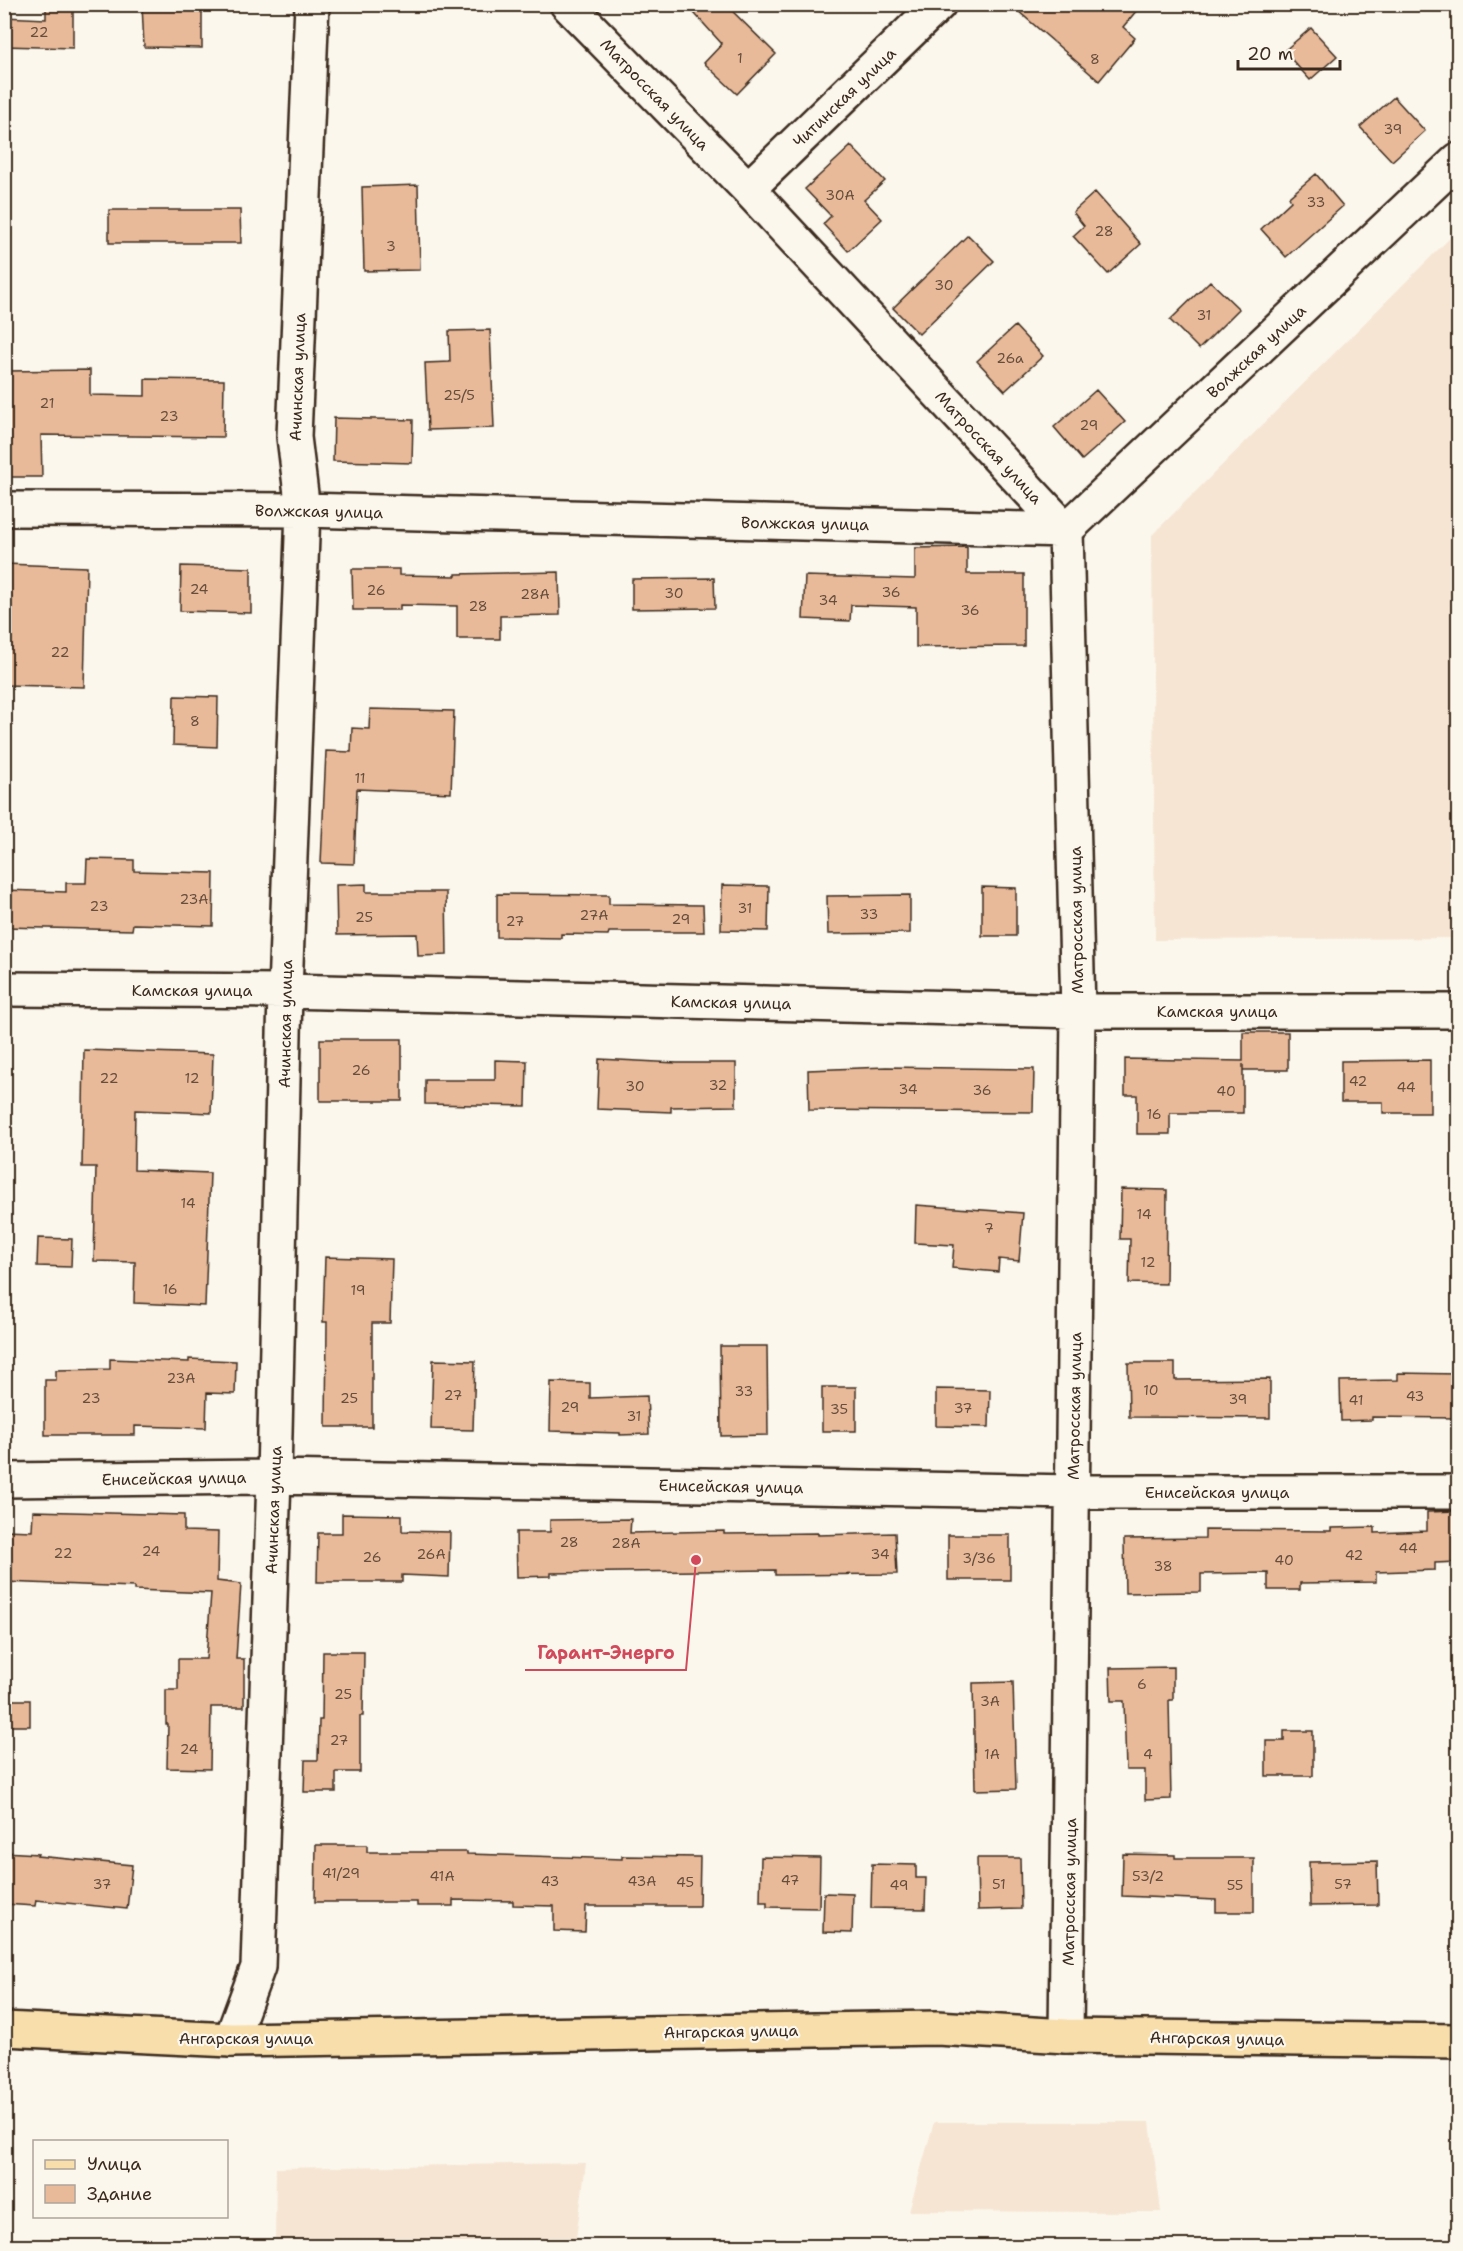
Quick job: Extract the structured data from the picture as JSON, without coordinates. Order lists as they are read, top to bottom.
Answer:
{
  "streets": {
    "main road": ["Ангарская улица"],
    "street": [
      "Матросская улица",
      "Читинская улица",
      "Волжская улица",
      "Ачинская улица",
      "Камская улица",
      "Енисейская улица"
    ]
  },
  "crossings": [
    ["Матросская улица", "Читинская улица"],
    ["Матросская улица", "Волжская улица"],
    ["Матросская улица", "Камская улица"],
    ["Матросская улица", "Енисейская улица"],
    ["Матросская улица", "Ангарская улица"],
    ["Волжская улица", "Ачинская улица"],
    ["Ачинская улица", "Камская улица"],
    ["Ачинская улица", "Енисейская улица"],
    ["Ачинская улица", "Ангарская улица"]
  ],
  "places": ["Гарант-Энерго"],
  "house_numbers": [
    "22",
    "1",
    "8",
    "39",
    "30А",
    "33",
    "28",
    "3",
    "30",
    "31",
    "26a",
    "25/5",
    "21",
    "23",
    "29",
    "24",
    "26",
    "36",
    "30",
    "28А",
    "34",
    "28",
    "36",
    "22",
    "8",
    "11",
    "23А",
    "23",
    "31",
    "33",
    "27А",
    "25",
    "29",
    "27",
    "26",
    "22",
    "12",
    "42",
    "32",
    "30",
    "44",
    "34",
    "36",
    "40",
    "16",
    "14",
    "14",
    "7",
    "12",
    "16",
    "19",
    "23А",
    "10",
    "33",
    "27",
    "43",
    "23",
    "25",
    "39",
    "41",
    "29",
    "37",
    "35",
    "31",
    "28",
    "28А",
    "44",
    "24",
    "22",
    "26А",
    "34",
    "42",
    "26",
    "3/36",
    "40",
    "38",
    "6",
    "25",
    "3А",
    "27",
    "24",
    "1А",
    "4",
    "41/29",
    "41А",
    "53/2",
    "47",
    "43",
    "43А",
    "45",
    "37",
    "51",
    "57",
    "49",
    "55"
  ],
  "legend": ["Улица", "Здание"],
  "scale_bar": "20 m"
}
